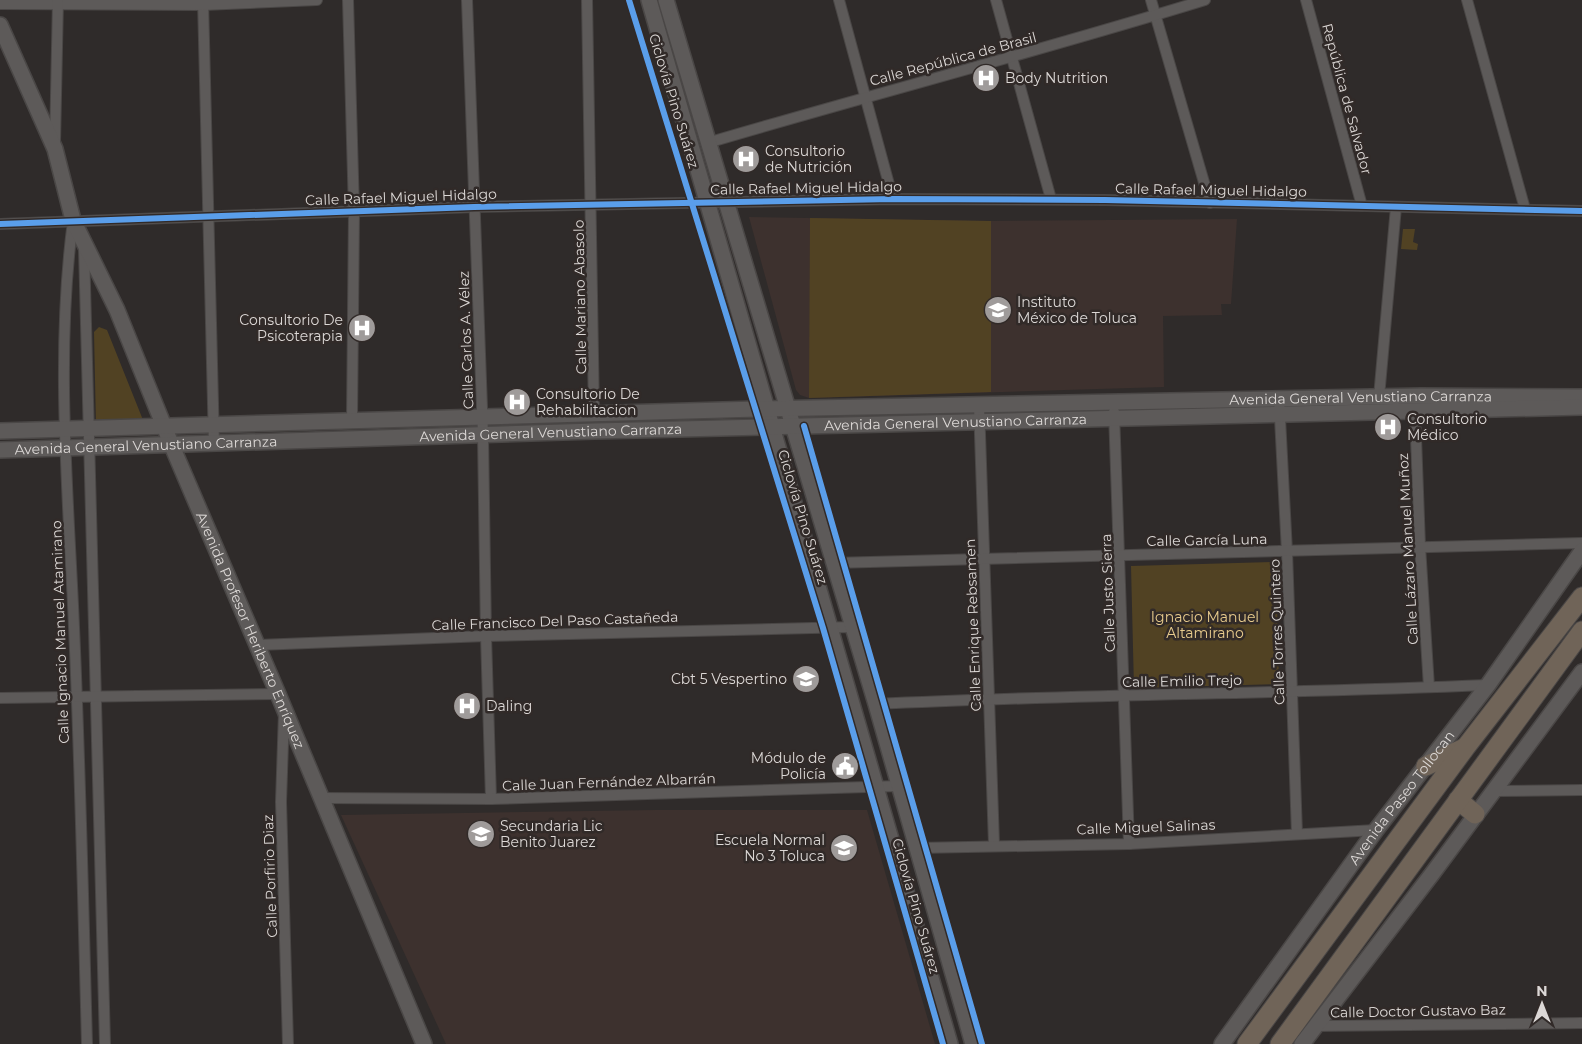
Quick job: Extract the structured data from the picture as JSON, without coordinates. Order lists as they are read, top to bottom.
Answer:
{
  "streets": {
    "highway": ["Avenida Paseo Tollocan"],
    "main road": ["Avenida General Venustiano Carranza", "Avenida Profesor Heriberto Enríquez"],
    "street": [
      "Calle República de Brasil",
      "República de Salvador",
      "Calle Rafael Miguel Hidalgo",
      "Calle Mariano Abasolo",
      "Calle Carlos A. Vélez",
      "Calle García Luna",
      "Calle Lázaro Manuel Muñoz",
      "Calle Justo Sierra",
      "Calle Francisco Del Paso Castañeda",
      "Calle Enrique Rebsamen",
      "Calle Ignacio Manuel Atamirano",
      "Calle Torres Quintero",
      "Calle Emilio Trejo",
      "Calle Juan Fernández Albarrán",
      "Calle Miguel Salinas",
      "Calle Porfirio Diaz",
      "Calle Doctor Gustavo Baz"
    ],
    "cycle path": ["Ciclovía Pino Suárez"]
  },
  "crossings": [
    ["República de Salvador", "Calle Rafael Miguel Hidalgo"],
    ["Calle Rafael Miguel Hidalgo", "Calle Mariano Abasolo"],
    ["Calle Rafael Miguel Hidalgo", "Calle Carlos A. Vélez"],
    ["Calle Rafael Miguel Hidalgo", "Avenida Profesor Heriberto Enríquez"],
    ["Calle Rafael Miguel Hidalgo", "Calle Ignacio Manuel Atamirano"],
    ["Calle Mariano Abasolo", "Avenida General Venustiano Carranza"],
    ["Calle Carlos A. Vélez", "Avenida General Venustiano Carranza"],
    ["Calle Carlos A. Vélez", "Calle Francisco Del Paso Castañeda"],
    ["Calle Carlos A. Vélez", "Calle Juan Fernández Albarrán"],
    ["Avenida General Venustiano Carranza", "Calle Lázaro Manuel Muñoz"],
    ["Avenida General Venustiano Carranza", "Calle Justo Sierra"],
    ["Avenida General Venustiano Carranza", "Calle Enrique Rebsamen"],
    ["Avenida General Venustiano Carranza", "Avenida Profesor Heriberto Enríquez"],
    ["Avenida General Venustiano Carranza", "Calle Ignacio Manuel Atamirano"],
    ["Avenida General Venustiano Carranza", "Calle Torres Quintero"],
    ["Calle García Luna", "Calle Lázaro Manuel Muñoz"],
    ["Calle García Luna", "Calle Justo Sierra"],
    ["Calle García Luna", "Calle Enrique Rebsamen"],
    ["Calle García Luna", "Calle Torres Quintero"],
    ["Calle Lázaro Manuel Muñoz", "Calle Emilio Trejo"],
    ["Calle Justo Sierra", "Calle Emilio Trejo"],
    ["Calle Justo Sierra", "Calle Miguel Salinas"],
    ["Calle Francisco Del Paso Castañeda", "Avenida Profesor Heriberto Enríquez"],
    ["Calle Enrique Rebsamen", "Calle Emilio Trejo"],
    ["Calle Enrique Rebsamen", "Calle Miguel Salinas"],
    ["Avenida Profesor Heriberto Enríquez", "Calle Ignacio Manuel Atamirano"],
    ["Avenida Profesor Heriberto Enríquez", "Calle Juan Fernández Albarrán"],
    ["Avenida Profesor Heriberto Enríquez", "Calle Porfirio Diaz"],
    ["Calle Torres Quintero", "Calle Emilio Trejo"],
    ["Calle Torres Quintero", "Calle Miguel Salinas"],
    ["Calle Emilio Trejo", "Avenida Paseo Tollocan"],
    ["Avenida Paseo Tollocan", "Calle Miguel Salinas"]
  ],
  "parks": ["Ignacio Manuel Altamirano"],
  "places": {
    "hospital": [
      "Body Nutrition",
      "Consultorio de Nutrición",
      "Consultorio De Psicoterapia",
      "Consultorio De Rehabilitacion",
      "Consultorio Médico",
      "Daling"
    ],
    "school or university": [
      "Instituto México de Toluca",
      "Cbt 5 Vespertino",
      "Secundaria Lic Benito Juarez",
      "Escuela Normal No 3 Toluca"
    ],
    "public building": ["Módulo de Policía"]
  },
  "north": "top"
}
